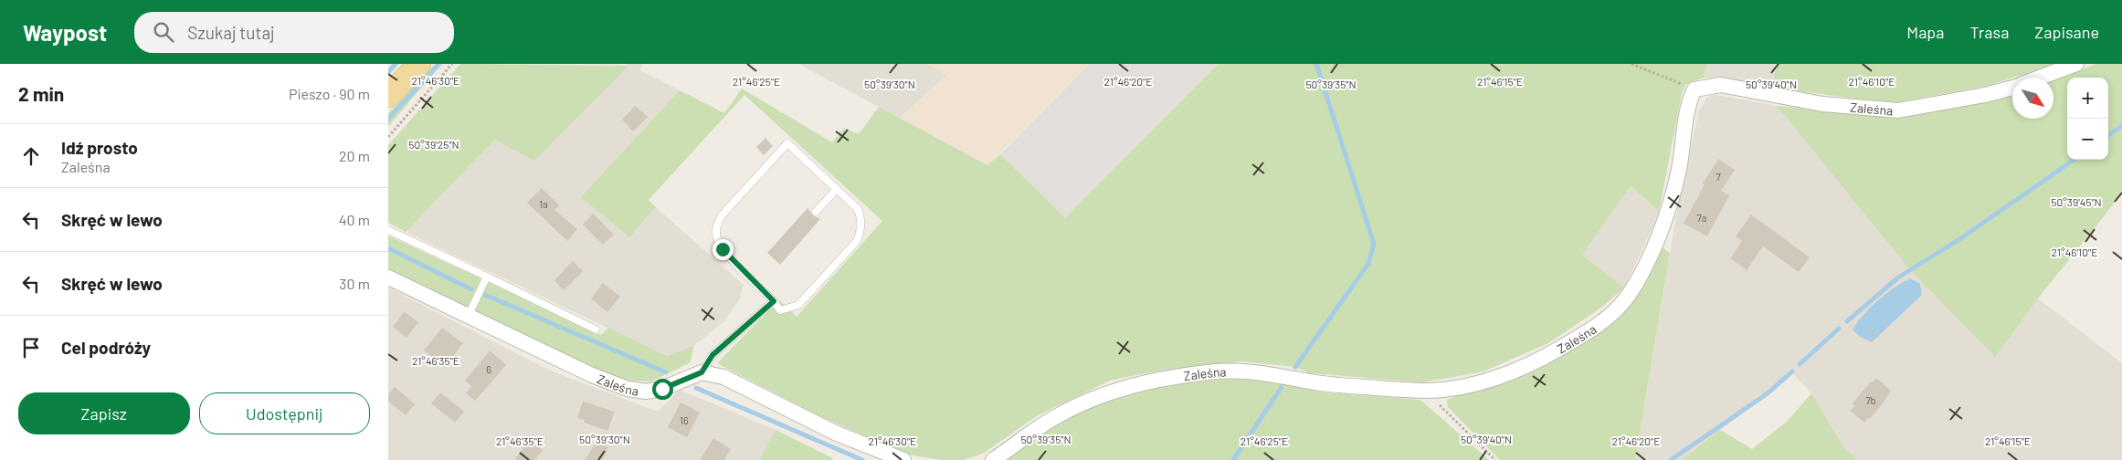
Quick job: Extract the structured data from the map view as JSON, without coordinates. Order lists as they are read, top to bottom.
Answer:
{
  "streets": {
    "street": ["Zaleśna"]
  },
  "house_numbers": [
    "7",
    "1a",
    "7a",
    "6",
    "7b",
    "16"
  ],
  "north": "bottom right",
  "page": {
    "header": "Waypost",
    "search": "Szukaj tutaj",
    "nav": ["Mapa", "Trasa", "Zapisane"],
    "heading": ["2 min", "Pieszo · 90 m"],
    "map_buttons": ["+", "−"],
    "list": [
      ["Idź prosto", "Zaleśna", "20 m"],
      ["Skręć w lewo", "40 m"],
      ["Skręć w lewo", "30 m"],
      "Cel podróży"
    ],
    "buttons": ["Zapisz", "Udostępnij"]
  },
  "coordinates": [
    "21°46'30\"E",
    "21°46'10\"E",
    "21°46'25\"E",
    "21°46'20\"E",
    "21°46'15\"E",
    "50°39'30\"N",
    "50°39'35\"N",
    "50°39'40\"N",
    "50°39'25\"N",
    "50°39'45\"N",
    "21°46'35\"E"
  ]
}
